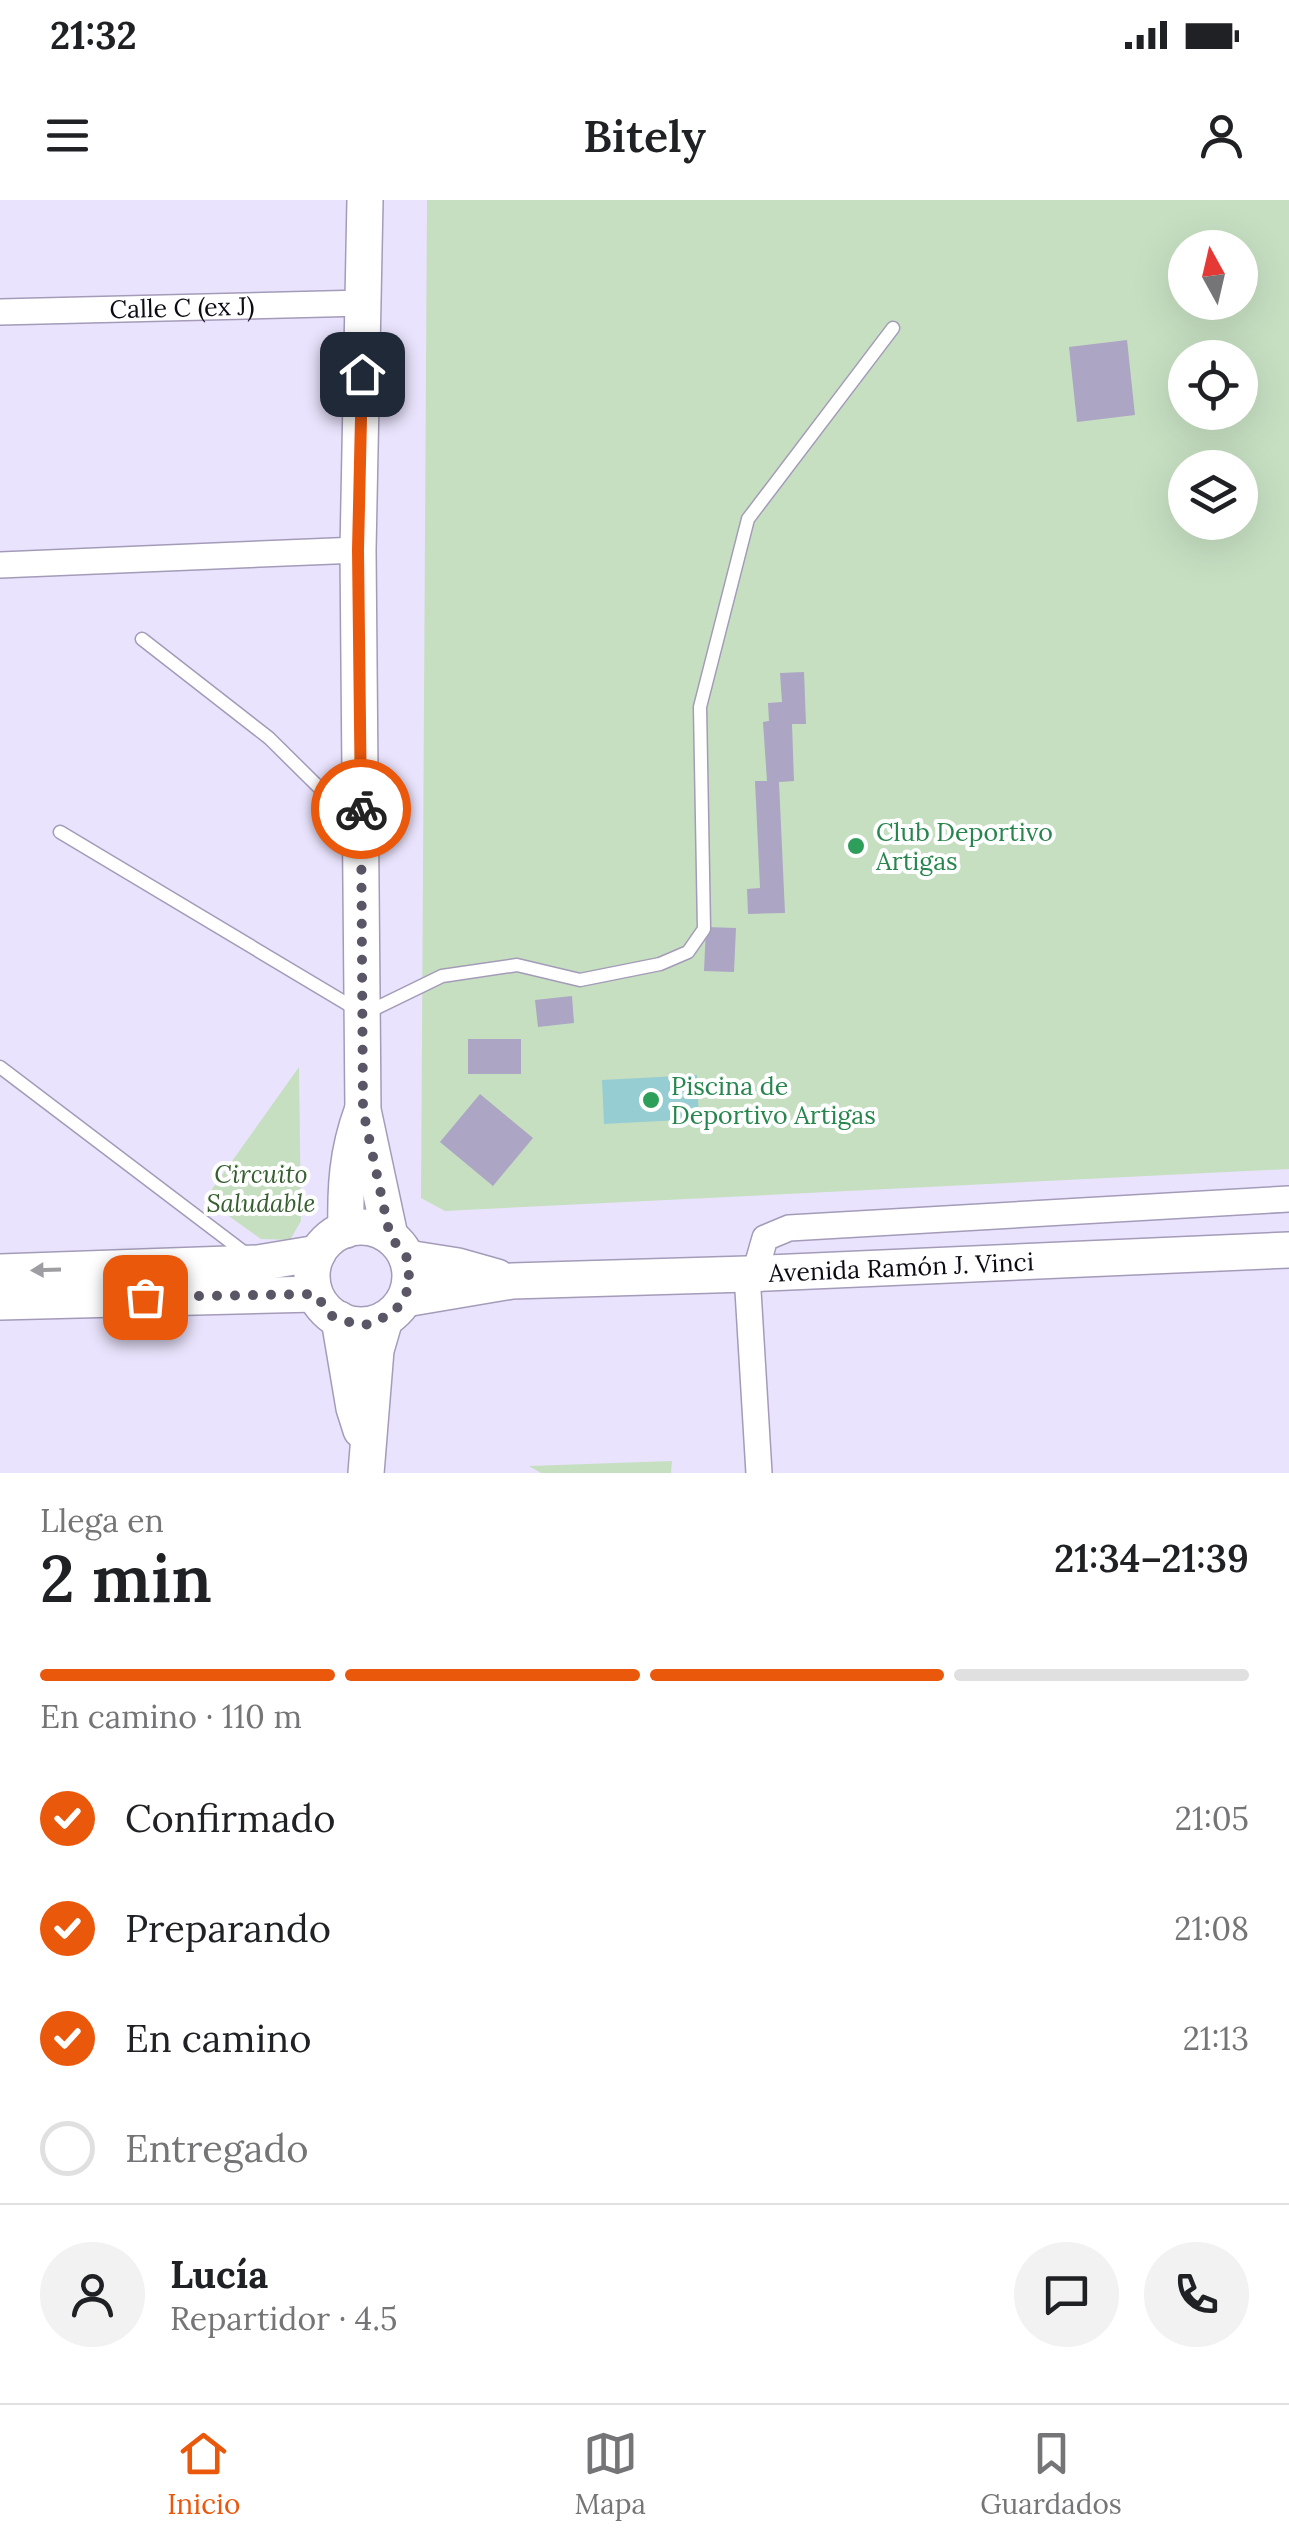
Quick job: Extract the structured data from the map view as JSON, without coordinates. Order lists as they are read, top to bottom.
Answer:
{
  "streets": {
    "street": ["Calle C (ex J)", "Avenida Ramón J. Vinci"]
  },
  "parks": ["Circuito Saludable"],
  "places": ["Club Deportivo Artigas", "Piscina de Deportivo Artigas"],
  "north": "top",
  "page": {
    "status": "21:32",
    "header": "Bitely",
    "heading": ["2 min", "Llega en", "21:34–21:39"],
    "panel": ["Lucía", "Repartidor · 4.5"],
    "bar": "En camino · 110 m",
    "list": [
      ["Confirmado", "21:05"],
      ["Preparando", "21:08"],
      ["En camino", "21:13"],
      "Entregado"
    ],
    "tabs": ["Inicio", "Mapa", "Guardados"]
  }
}
